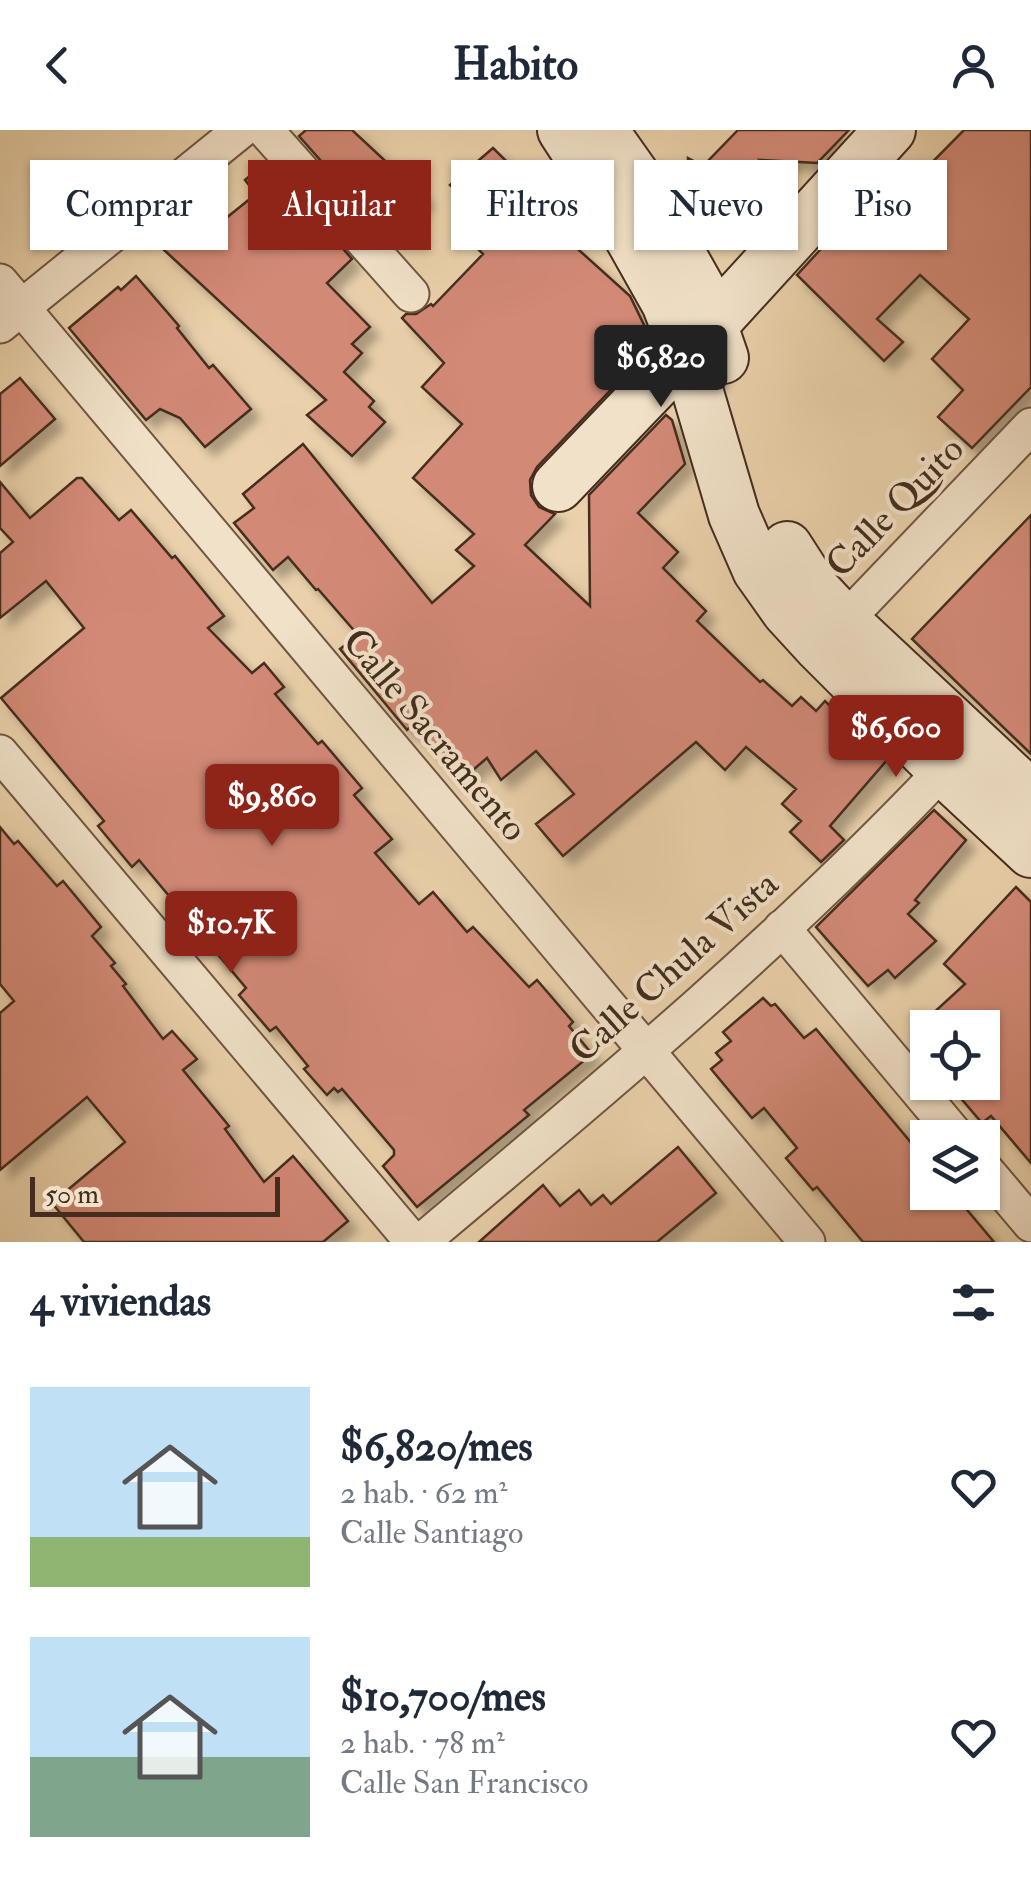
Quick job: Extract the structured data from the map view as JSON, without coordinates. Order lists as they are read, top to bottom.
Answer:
{
  "streets": {
    "street": ["Calle Quito", "Calle Sacramento", "Calle Chula Vista"]
  },
  "crossings": [
    ["Calle Sacramento", "Calle Chula Vista"]
  ],
  "scale_bar": "50 m",
  "page": {
    "header": "Habito",
    "chip": [
      "Comprar",
      "Alquilar",
      "Filtros",
      "Nuevo",
      "Piso"
    ],
    "price": [
      "$6,820",
      "$6,600",
      "$9,860",
      "$10.7K"
    ],
    "scale": "50 m",
    "heading": "4 viviendas",
    "list": [
      {
        "name": "$6,820/mes",
        "note": "2 hab. · 62 m² · Calle Santiago"
      },
      {
        "name": "$10,700/mes",
        "note": "2 hab. · 78 m² · Calle San Francisco"
      }
    ]
  }
}
